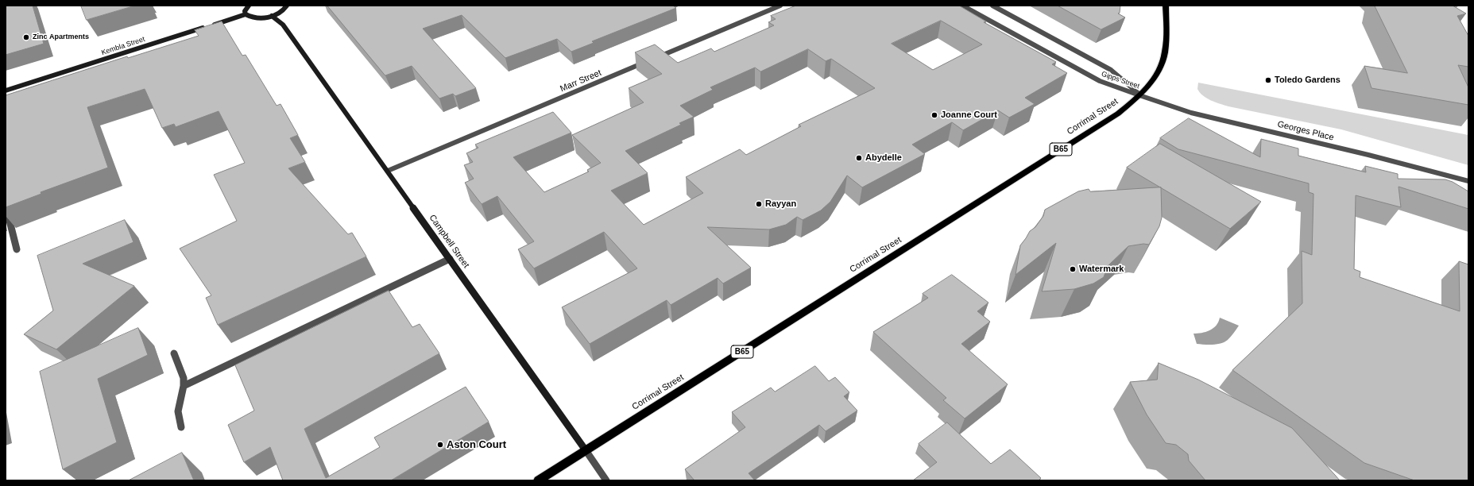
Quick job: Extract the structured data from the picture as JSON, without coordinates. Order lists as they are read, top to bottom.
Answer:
{
  "streets": {
    "main road": ["Corrimal Street", "B65"],
    "street": [
      "Kembla Street",
      "Gipps Street",
      "Marr Street",
      "Georges Place",
      "Campbell Street"
    ]
  },
  "crossings": [
    ["Gipps Street", "Corrimal Street"],
    ["Gipps Street", "Georges Place"],
    ["Marr Street", "Campbell Street"],
    ["Corrimal Street", "Georges Place"],
    ["Corrimal Street", "Campbell Street"]
  ],
  "places": [
    "Zinc Apartments",
    "Toledo Gardens",
    "Joanne Court",
    "Abydelle",
    "Rayyan",
    "Watermark",
    "Aston Court"
  ]
}
